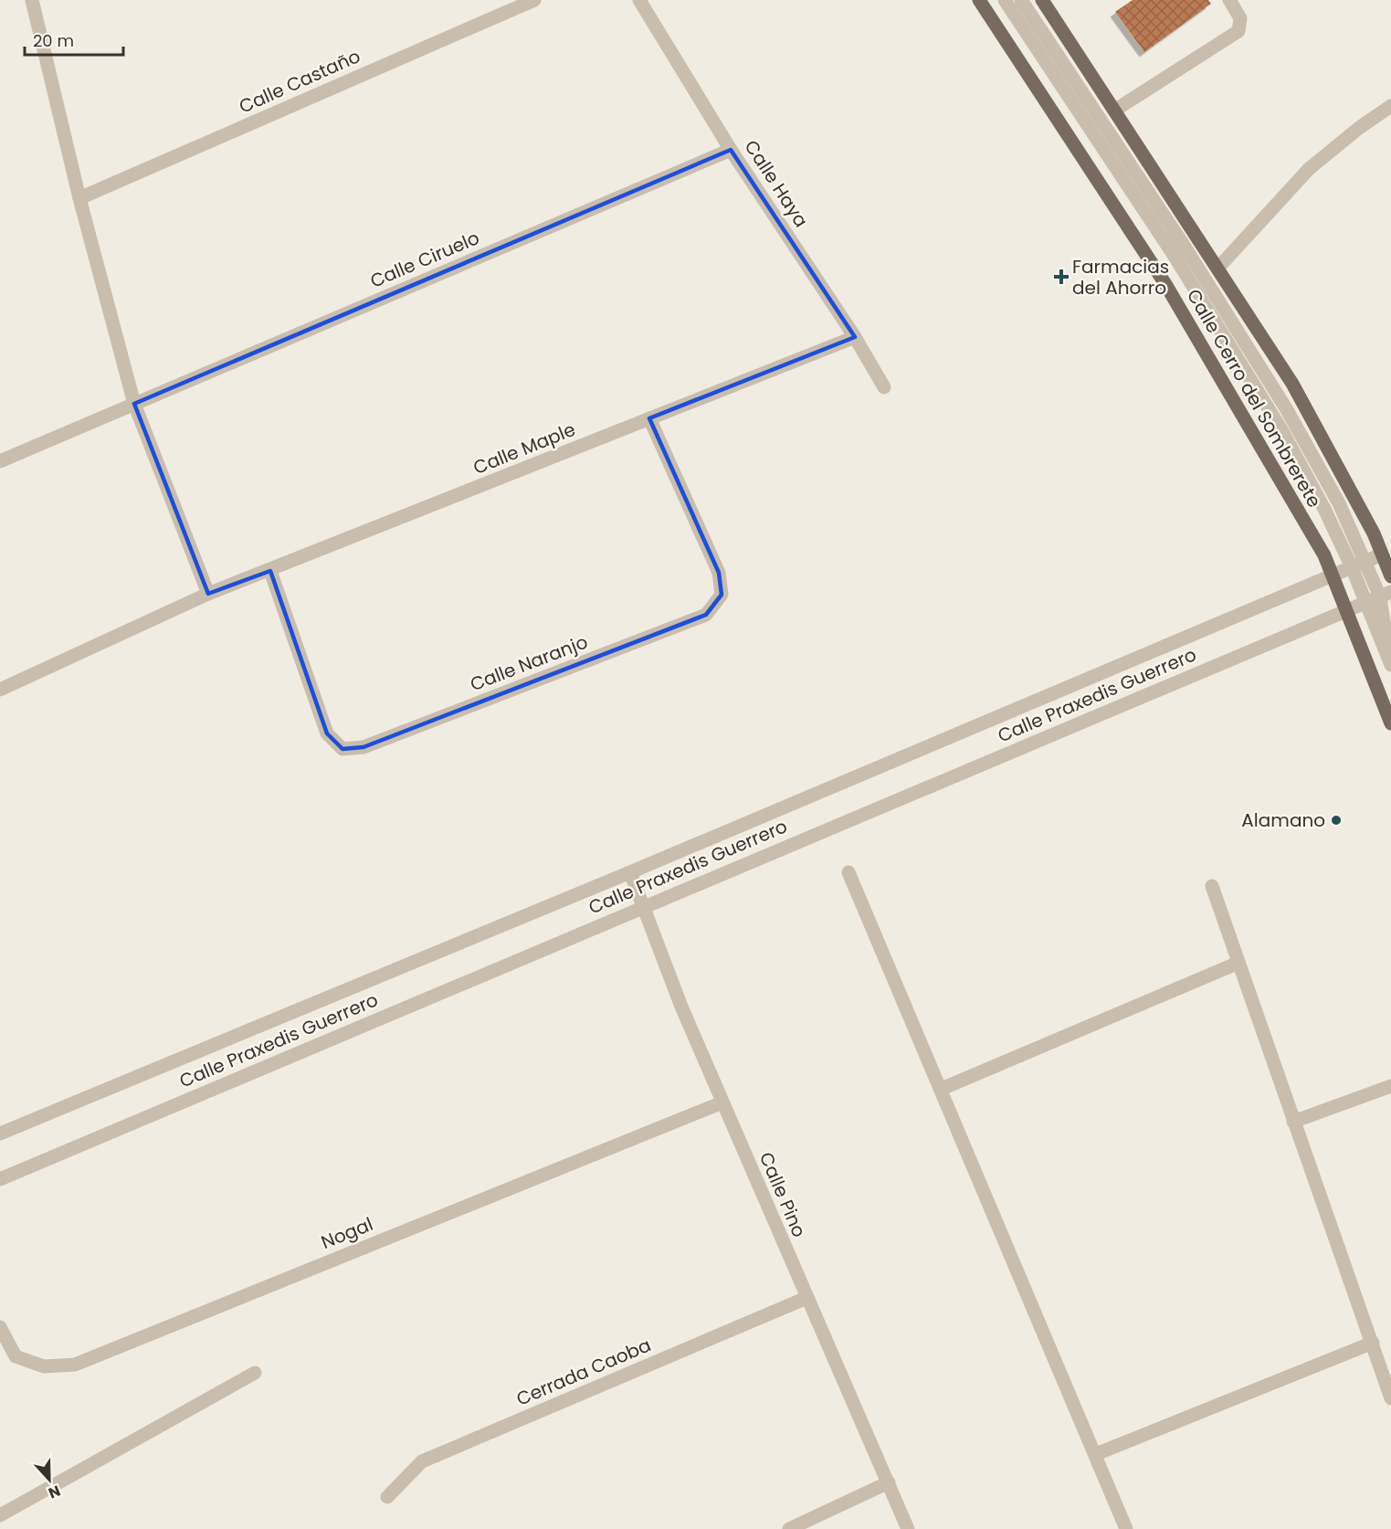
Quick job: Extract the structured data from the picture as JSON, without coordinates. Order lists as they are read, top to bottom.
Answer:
{
  "streets": {
    "main road": ["Calle Cerro del Sombrerete"],
    "street": [
      "Calle Castaño",
      "Calle Haya",
      "Calle Ciruelo",
      "Calle Maple",
      "Calle Naranjo",
      "Calle Praxedis Guerrero",
      "Calle Pino",
      "Nogal",
      "Cerrada Caoba"
    ]
  },
  "crossings": [
    ["Calle Haya", "Calle Ciruelo"],
    ["Calle Haya", "Calle Maple"],
    ["Calle Cerro del Sombrerete", "Calle Praxedis Guerrero"],
    ["Calle Maple", "Calle Naranjo"],
    ["Calle Praxedis Guerrero", "Calle Pino"],
    ["Calle Pino", "Nogal"],
    ["Calle Pino", "Cerrada Caoba"]
  ],
  "places": {
    "health": ["Farmacias del Ahorro"],
    "other": ["Alamano"]
  },
  "scale_bar": "20 m",
  "north": "bottom"
}
